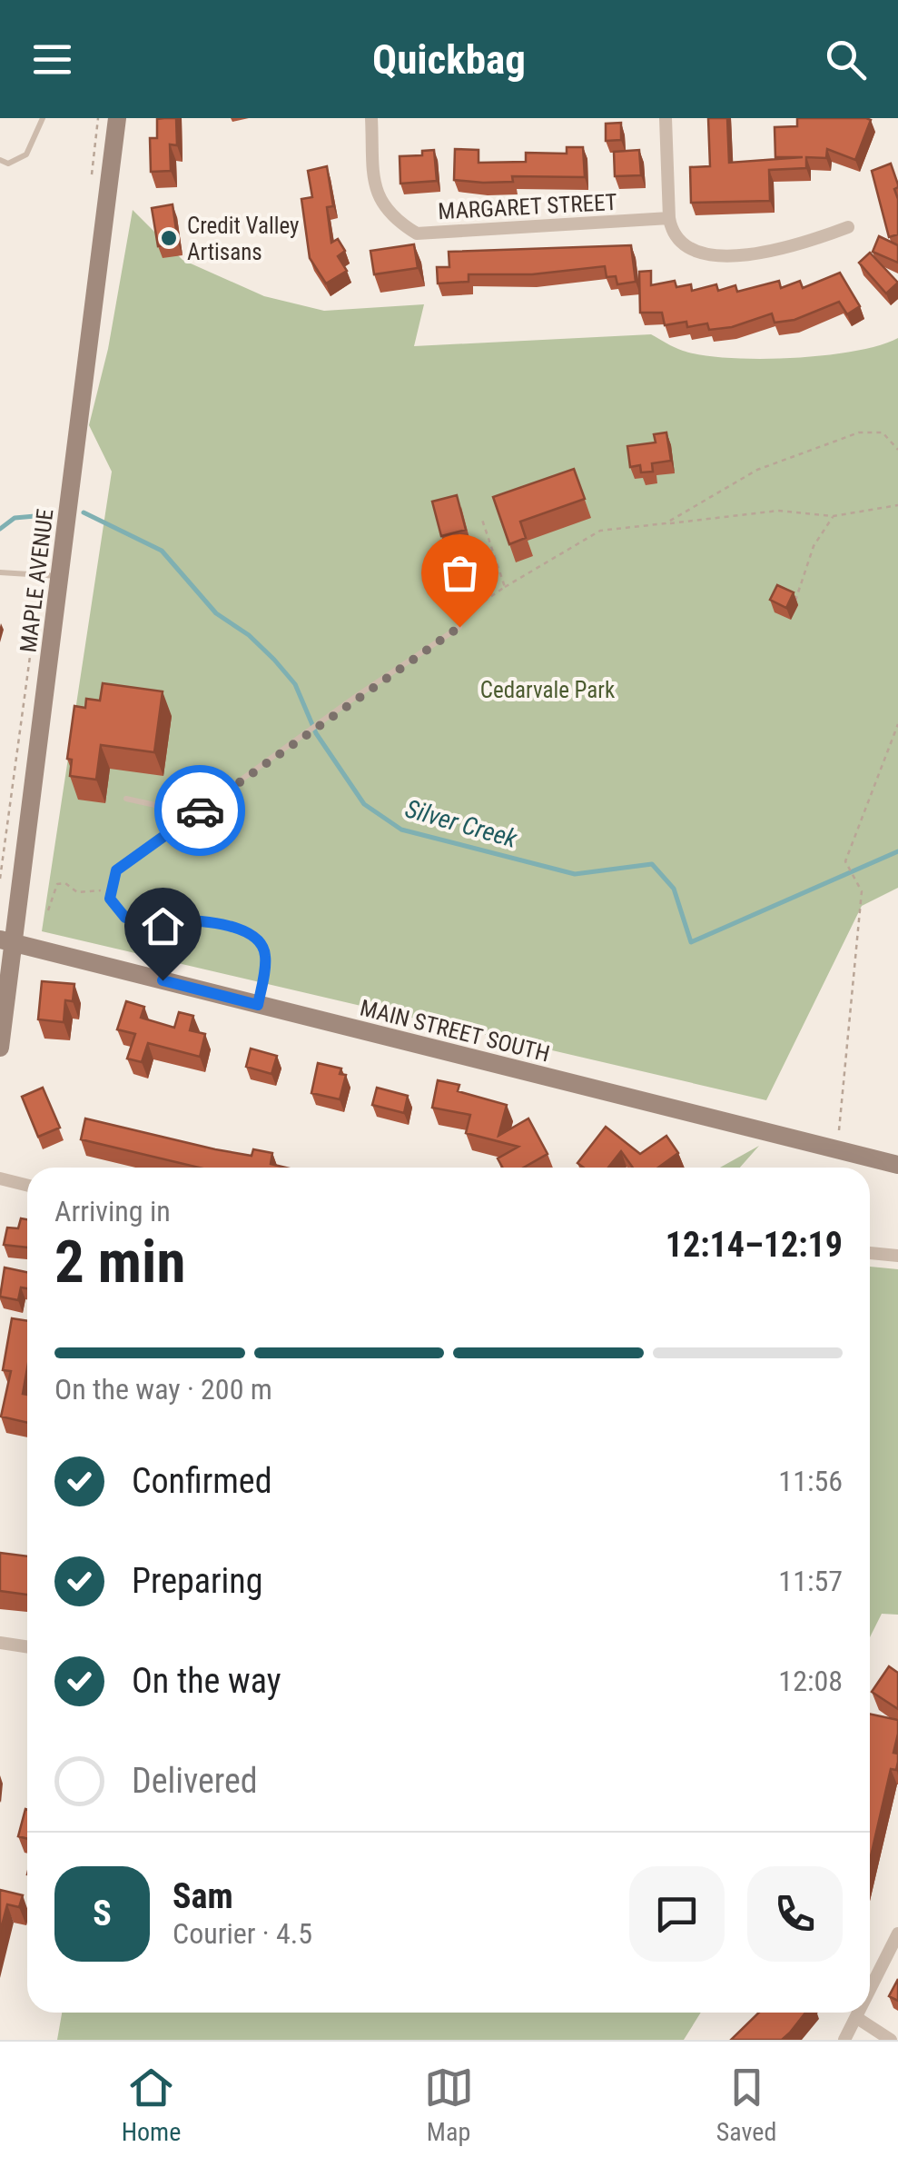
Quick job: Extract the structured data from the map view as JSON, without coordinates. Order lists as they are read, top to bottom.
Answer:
{
  "streets": {
    "main road": ["MAPLE AVENUE", "MAIN STREET SOUTH"],
    "street": ["MARGARET STREET"]
  },
  "crossings": [
    ["MAPLE AVENUE", "MAIN STREET SOUTH"]
  ],
  "water": ["Silver Creek"],
  "parks": ["Cedarvale Park"],
  "places": ["Credit Valley Artisans"],
  "page": {
    "header": "Quickbag",
    "heading": ["2 min", "Arriving in", "12:14–12:19"],
    "panel": ["Sam", "Courier · 4.5"],
    "bar": "On the way · 200 m",
    "list": [
      ["Confirmed", "11:56"],
      ["Preparing", "11:57"],
      ["On the way", "12:08"],
      "Delivered"
    ],
    "round": "S",
    "tabs": ["Home", "Map", "Saved"]
  }
}
